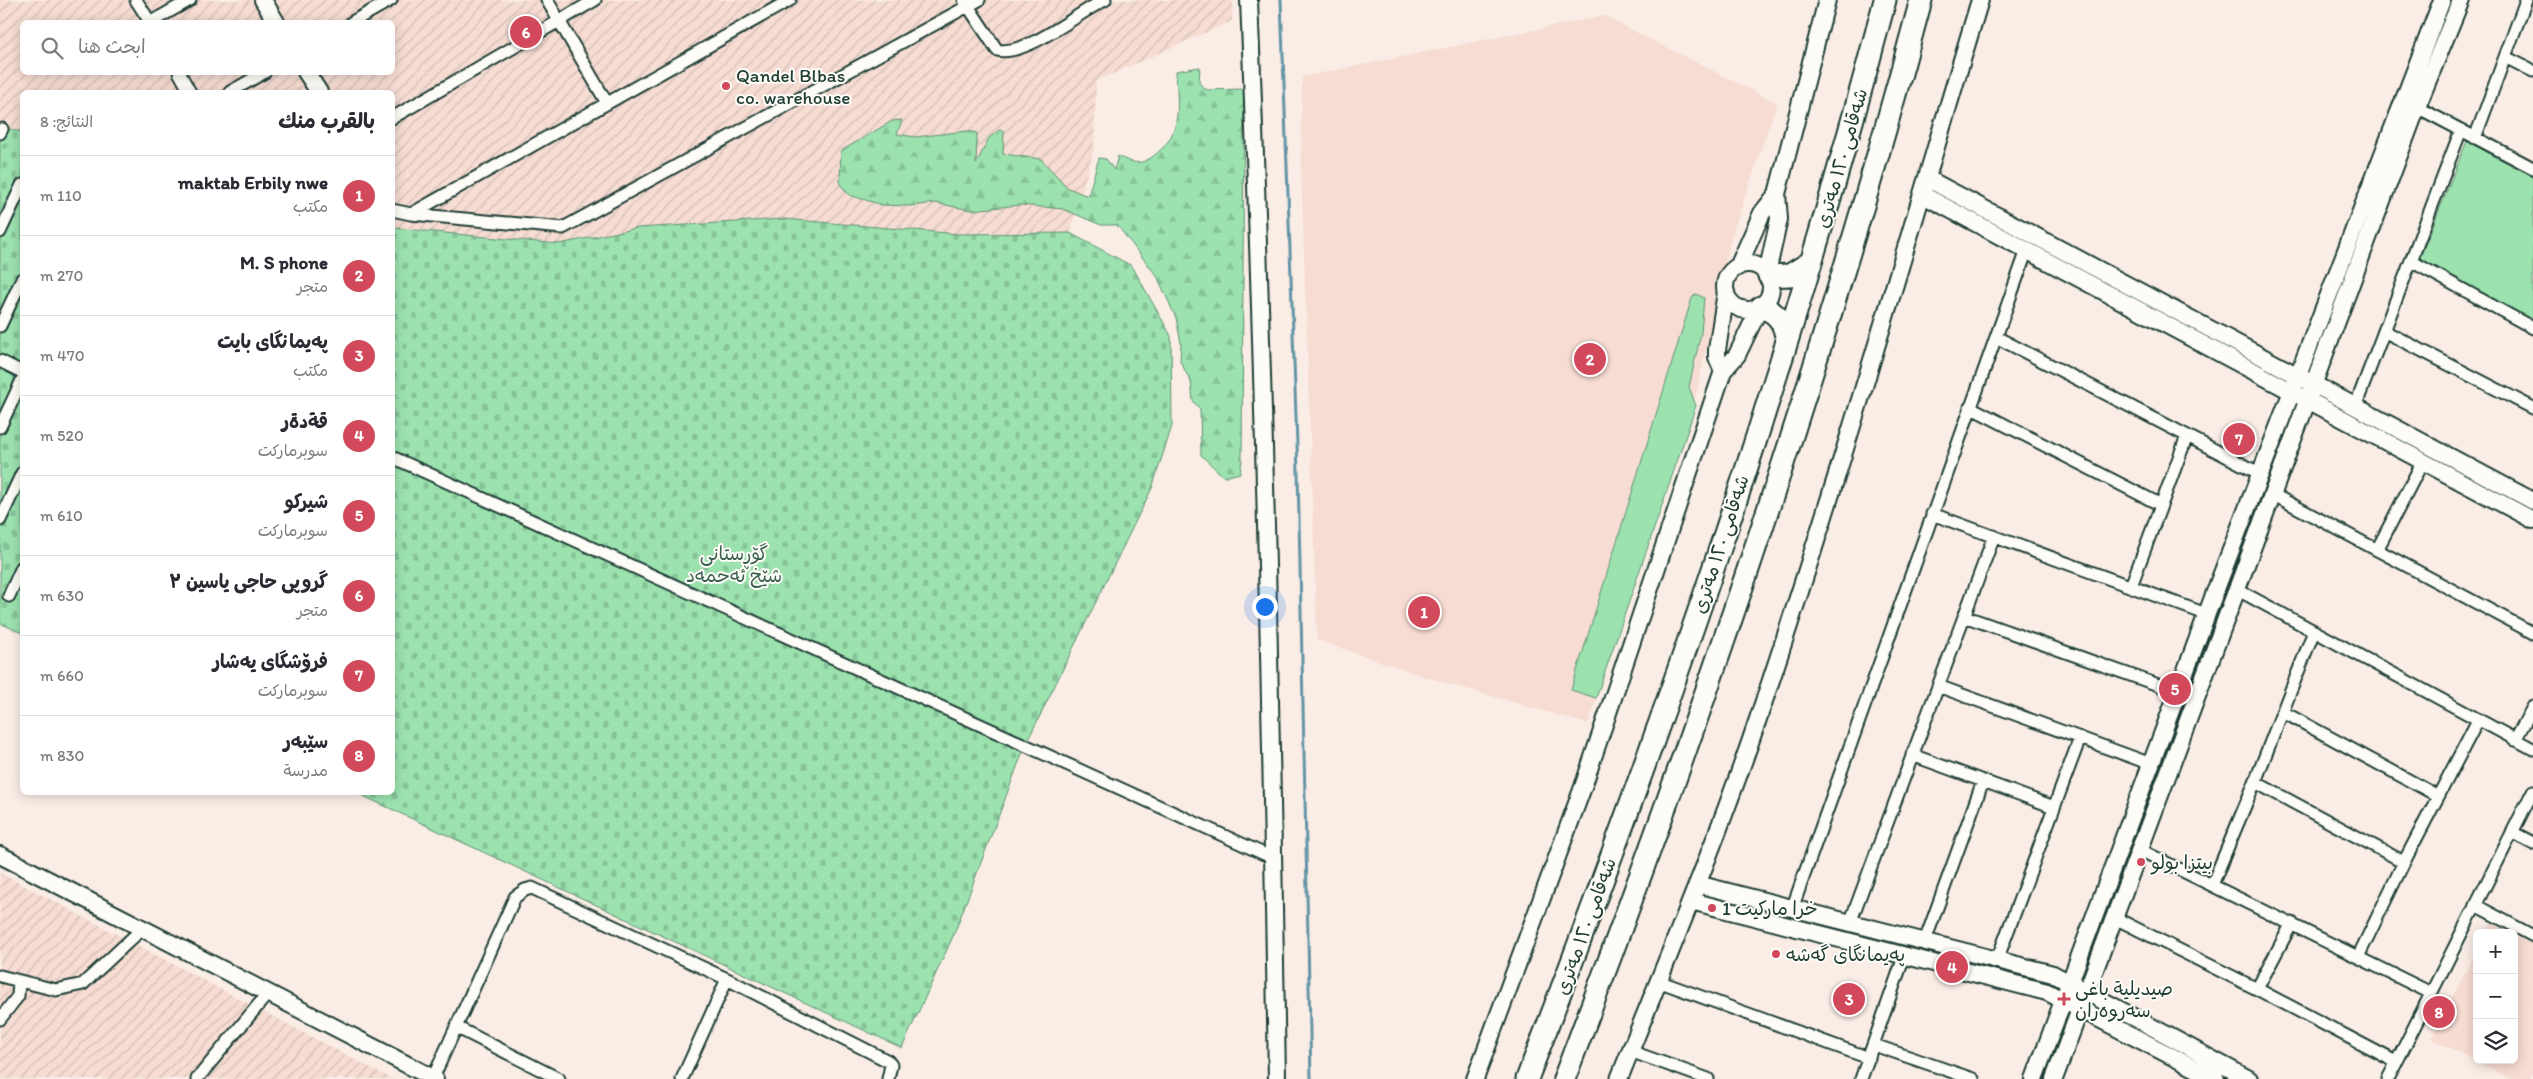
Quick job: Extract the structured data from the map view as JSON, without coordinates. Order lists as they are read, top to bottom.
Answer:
{
  "streets": {
    "highway": ["شەقامی ١٢٠ مەتری"]
  },
  "parks": ["گۆڕستانی شێخ ئەحمەد"],
  "places": {
    "other": [
      "Qandel Blbas co. warehouse",
      "بيتزا بولو",
      "خرا ماركيت 1",
      "پەیمانگای گەشە"
    ],
    "health": ["صيديلیة باغی سەروەران"]
  },
  "page": {
    "pins": [
      "6",
      "2",
      "7",
      "1",
      "5",
      "4",
      "3",
      "8"
    ],
    "search": "ابحث هنا",
    "heading": ["بالقرب منك", "النتائج: 8"],
    "list": [
      {
        "mark": "1",
        "name": "maktab Erbily nwe",
        "note": "مكتب",
        "value": "110 m"
      },
      {
        "mark": "2",
        "name": "M. S phone",
        "note": "متجر",
        "value": "270 m"
      },
      {
        "mark": "3",
        "name": "پەیمانگای بایت",
        "note": "مكتب",
        "value": "470 m"
      },
      {
        "mark": "4",
        "name": "قةدةر",
        "note": "سوبرماركت",
        "value": "520 m"
      },
      {
        "mark": "5",
        "name": "شيركو",
        "note": "سوبرماركت",
        "value": "610 m"
      },
      {
        "mark": "6",
        "name": "گروپی حاجی یاسین ٣",
        "note": "متجر",
        "value": "630 m"
      },
      {
        "mark": "7",
        "name": "فرۆشگای یەشار",
        "note": "سوبرماركت",
        "value": "660 m"
      },
      {
        "mark": "8",
        "name": "سێبەر",
        "note": "مدرسة",
        "value": "830 m"
      }
    ],
    "map_buttons": ["+", "−"]
  }
}
